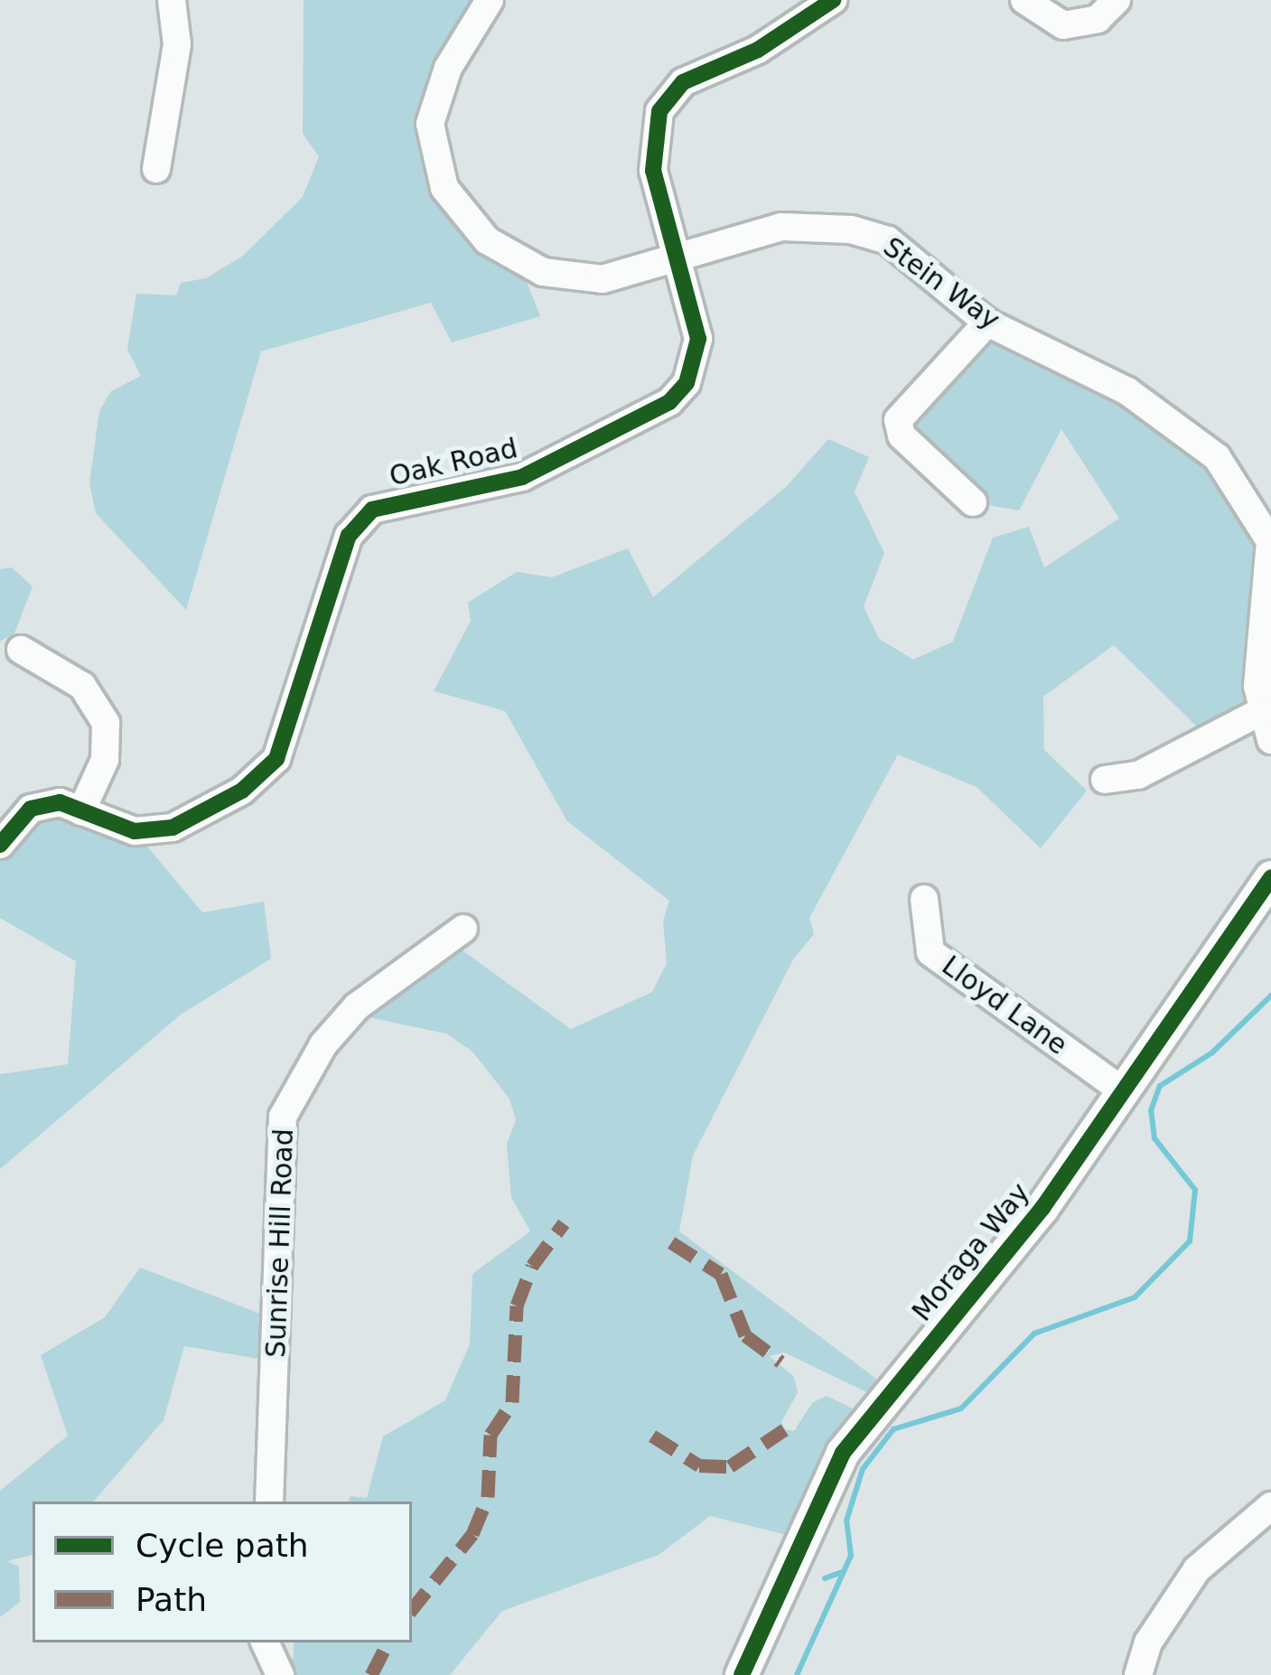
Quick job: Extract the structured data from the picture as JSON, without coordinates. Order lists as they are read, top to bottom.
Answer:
{
  "streets": {
    "main road": ["Moraga Way"],
    "street": [
      "Stein Way",
      "Oak Road",
      "Lloyd Lane",
      "Sunrise Hill Road"
    ]
  },
  "crossings": [
    ["Stein Way", "Oak Road"],
    ["Lloyd Lane", "Moraga Way"]
  ],
  "legend": ["Cycle path", "Path"]
}
